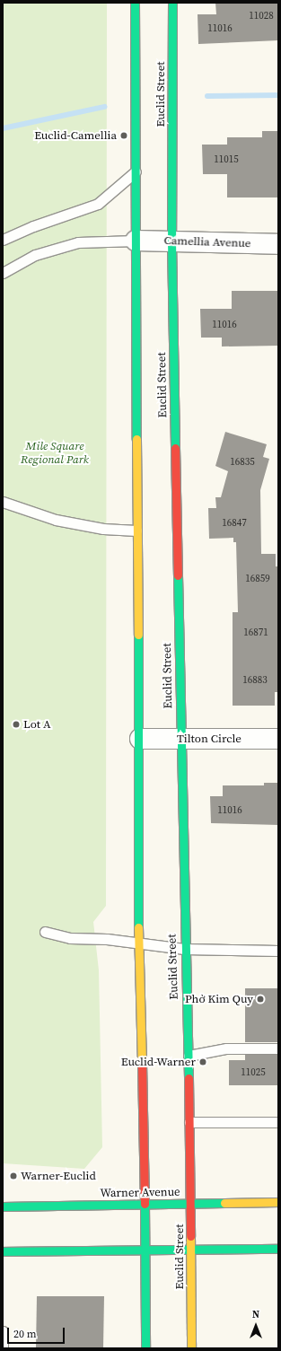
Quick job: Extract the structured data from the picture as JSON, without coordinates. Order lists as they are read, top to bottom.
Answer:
{
  "streets": {
    "main road": ["Euclid Street", "Warner Avenue"],
    "street": ["Camellia Avenue", "Tilton Circle"]
  },
  "crossings": [
    ["Euclid Street", "Camellia Avenue"],
    ["Euclid Street", "Tilton Circle"],
    ["Euclid Street", "Warner Avenue"]
  ],
  "parks": ["Mile Square Regional Park"],
  "places": [
    "Euclid-Camellia",
    "Lot A",
    "Phở Kim Quy",
    "Euclid-Warner",
    "Warner-Euclid"
  ],
  "house_numbers": [
    "11028",
    "11016",
    "11015",
    "11016",
    "16835",
    "16847",
    "16859",
    "16871",
    "16883",
    "11016",
    "11025"
  ],
  "scale_bar": "20 m",
  "north": "top"
}
